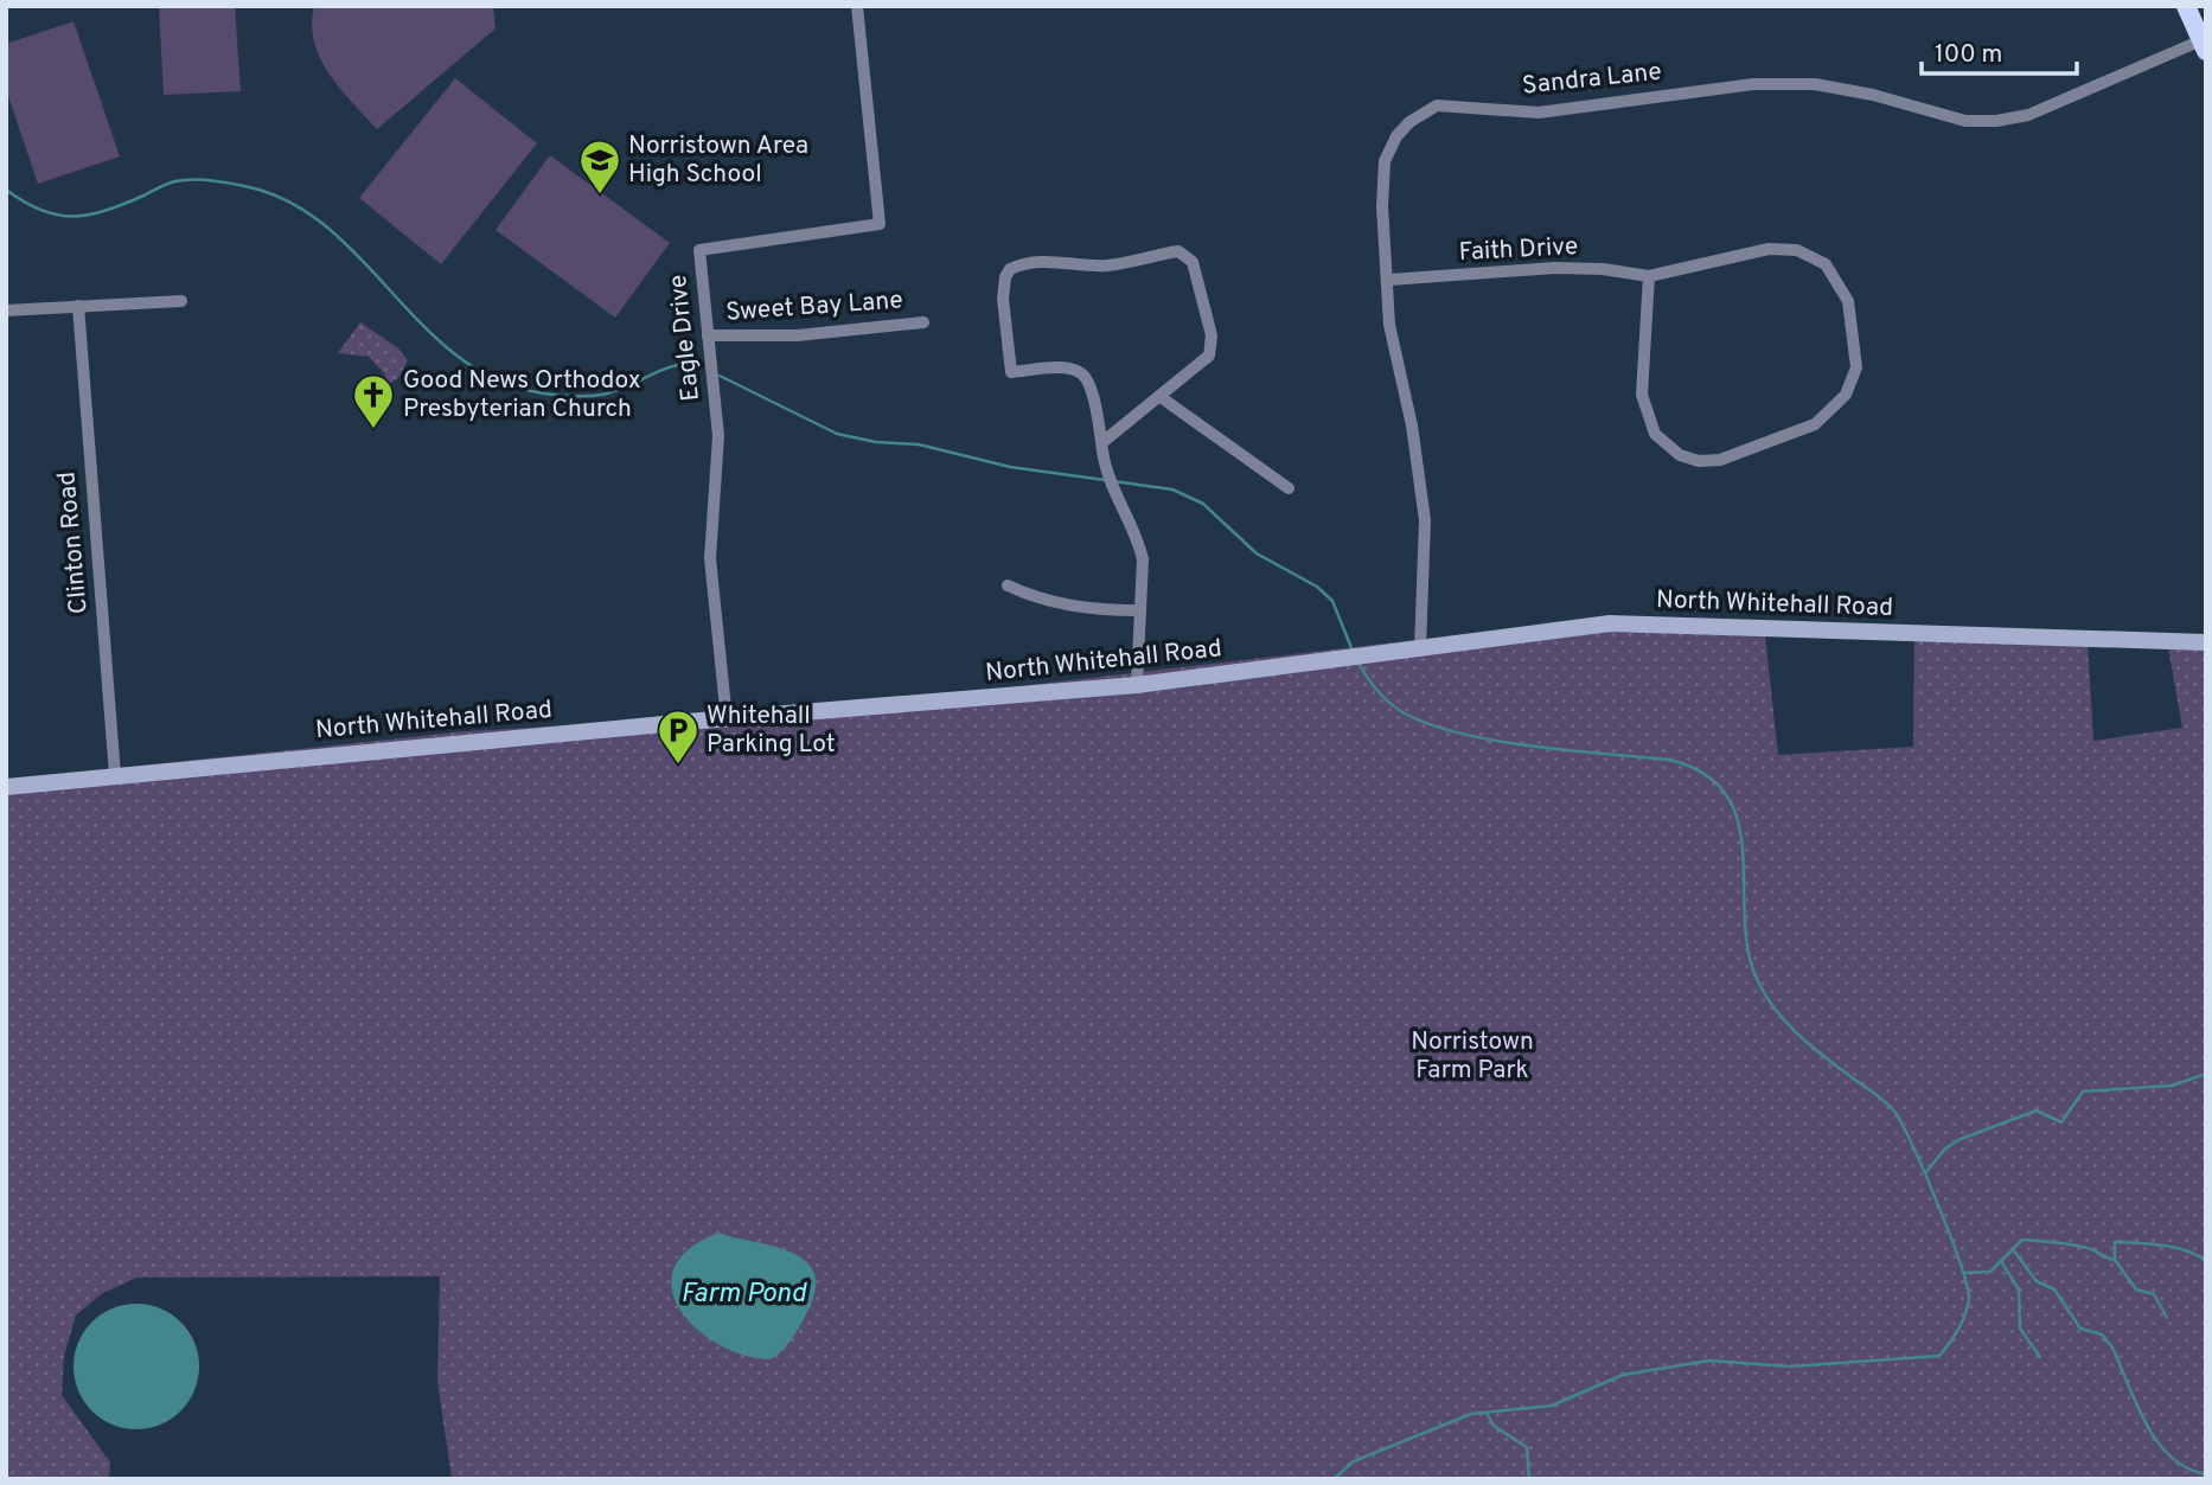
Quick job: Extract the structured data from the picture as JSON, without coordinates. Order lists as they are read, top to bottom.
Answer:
{
  "streets": {
    "main road": ["North Whitehall Road"],
    "street": [
      "Sandra Lane",
      "Faith Drive",
      "Sweet Bay Lane",
      "Eagle Drive",
      "Clinton Road"
    ]
  },
  "crossings": [
    ["Sandra Lane", "Faith Drive"],
    ["Sandra Lane", "North Whitehall Road"],
    ["Sweet Bay Lane", "Eagle Drive"],
    ["Eagle Drive", "North Whitehall Road"],
    ["Clinton Road", "North Whitehall Road"]
  ],
  "water": ["Farm Pond"],
  "parks": ["Norristown Farm Park"],
  "places": {
    "school or university": ["Norristown Area High School"],
    "church": ["Good News Orthodox Presbyterian Church"],
    "parking": ["Whitehall Parking Lot"]
  },
  "scale_bar": "100 m"
}
